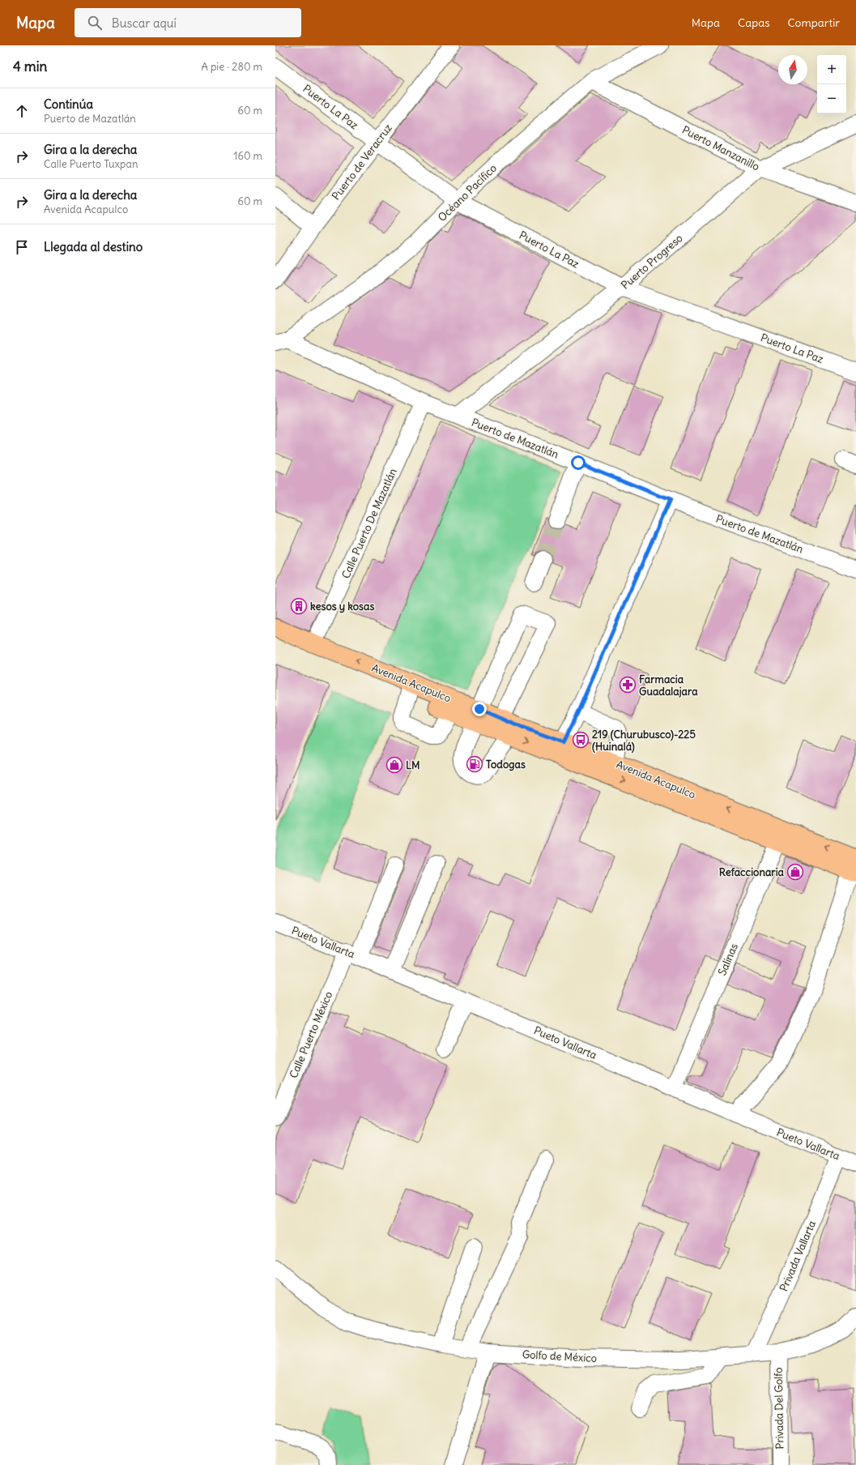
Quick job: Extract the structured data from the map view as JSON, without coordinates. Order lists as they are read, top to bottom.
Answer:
{
  "streets": {
    "main road": ["Avenida Acapulco"],
    "street": [
      "Puerto La Paz",
      "Puerto Manzanillo",
      "Puerto de Veracruz",
      "Océano Pacífico",
      "Puerto Progreso",
      "Puerto de Mazatlán",
      "Calle Puerto De Mazatlán",
      "Pueto Vallarta",
      "Salinas",
      "Calle Puerto México",
      "Privada Vallarta",
      "Golfo de México",
      "Privada Del Golfo"
    ]
  },
  "crossings": [
    ["Puerto La Paz", "Puerto de Veracruz"],
    ["Puerto La Paz", "Océano Pacífico"],
    ["Puerto La Paz", "Puerto Progreso"],
    ["Puerto Manzanillo", "Océano Pacífico"],
    ["Puerto Manzanillo", "Puerto Progreso"],
    ["Océano Pacífico", "Puerto de Mazatlán"],
    ["Puerto Progreso", "Puerto de Mazatlán"],
    ["Puerto de Mazatlán", "Calle Puerto De Mazatlán"],
    ["Calle Puerto De Mazatlán", "Avenida Acapulco"],
    ["Avenida Acapulco", "Salinas"],
    ["Pueto Vallarta", "Salinas"],
    ["Pueto Vallarta", "Calle Puerto México"],
    ["Pueto Vallarta", "Privada Vallarta"],
    ["Privada Vallarta", "Golfo de México"],
    ["Golfo de México", "Privada Del Golfo"]
  ],
  "places": {
    "building": ["kesos y kosas"],
    "pharmacy": ["Farmacia Guadalajara"],
    "bus stop": ["219 (Churubusco)-225 (Huinalá)"],
    "fuel station": ["Todogas"],
    "shop": ["LM", "Refaccionaria"]
  },
  "north": "top",
  "page": {
    "header": "Mapa",
    "search": "Buscar aquí",
    "nav": ["Mapa", "Capas", "Compartir"],
    "heading": ["4 min", "A pie · 280 m"],
    "map_buttons": ["+", "−"],
    "list": [
      ["Continúa", "Puerto de Mazatlán", "60 m"],
      ["Gira a la derecha", "Calle Puerto Tuxpan", "160 m"],
      ["Gira a la derecha", "Avenida Acapulco", "60 m"],
      "Llegada al destino"
    ]
  }
}
